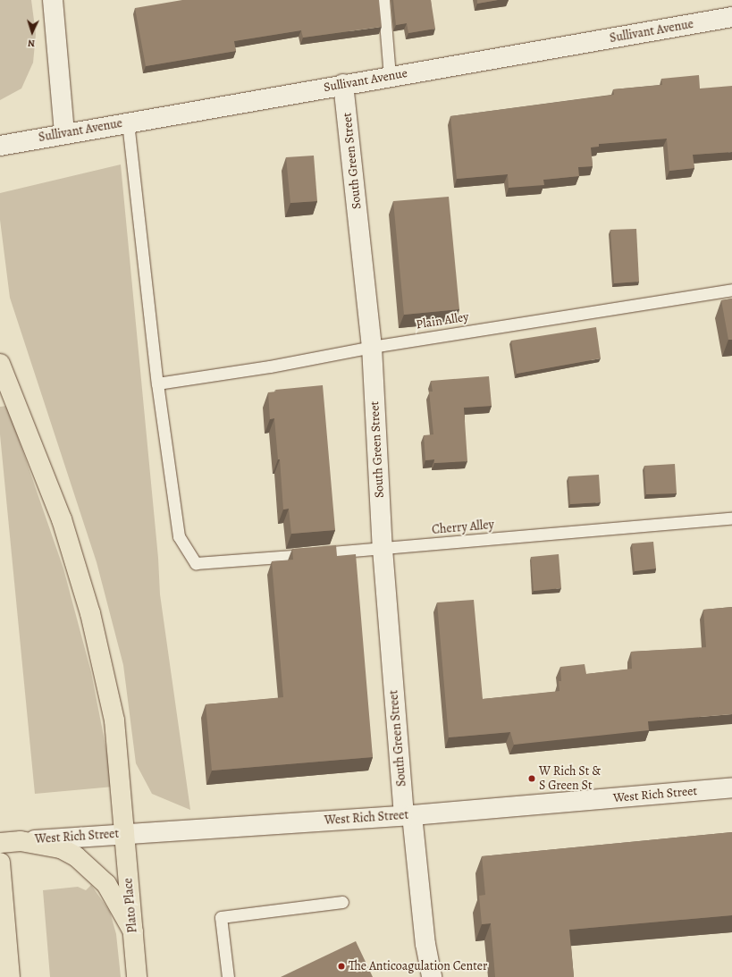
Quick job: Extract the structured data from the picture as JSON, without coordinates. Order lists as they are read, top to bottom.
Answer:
{
  "streets": {
    "main road": ["West Rich Street", "Plato Place"],
    "street": ["Sullivant Avenue", "South Green Street"],
    "lane": ["Plain Alley", "Cherry Alley"]
  },
  "crossings": [
    ["Sullivant Avenue", "South Green Street"],
    ["South Green Street", "Plain Alley"],
    ["South Green Street", "Cherry Alley"],
    ["South Green Street", "West Rich Street"],
    ["Plain Alley", "Cherry Alley"],
    ["West Rich Street", "Plato Place"]
  ],
  "places": ["W Rich St & S Green St", "The Anticoagulation Center"],
  "north": "bottom"
}
